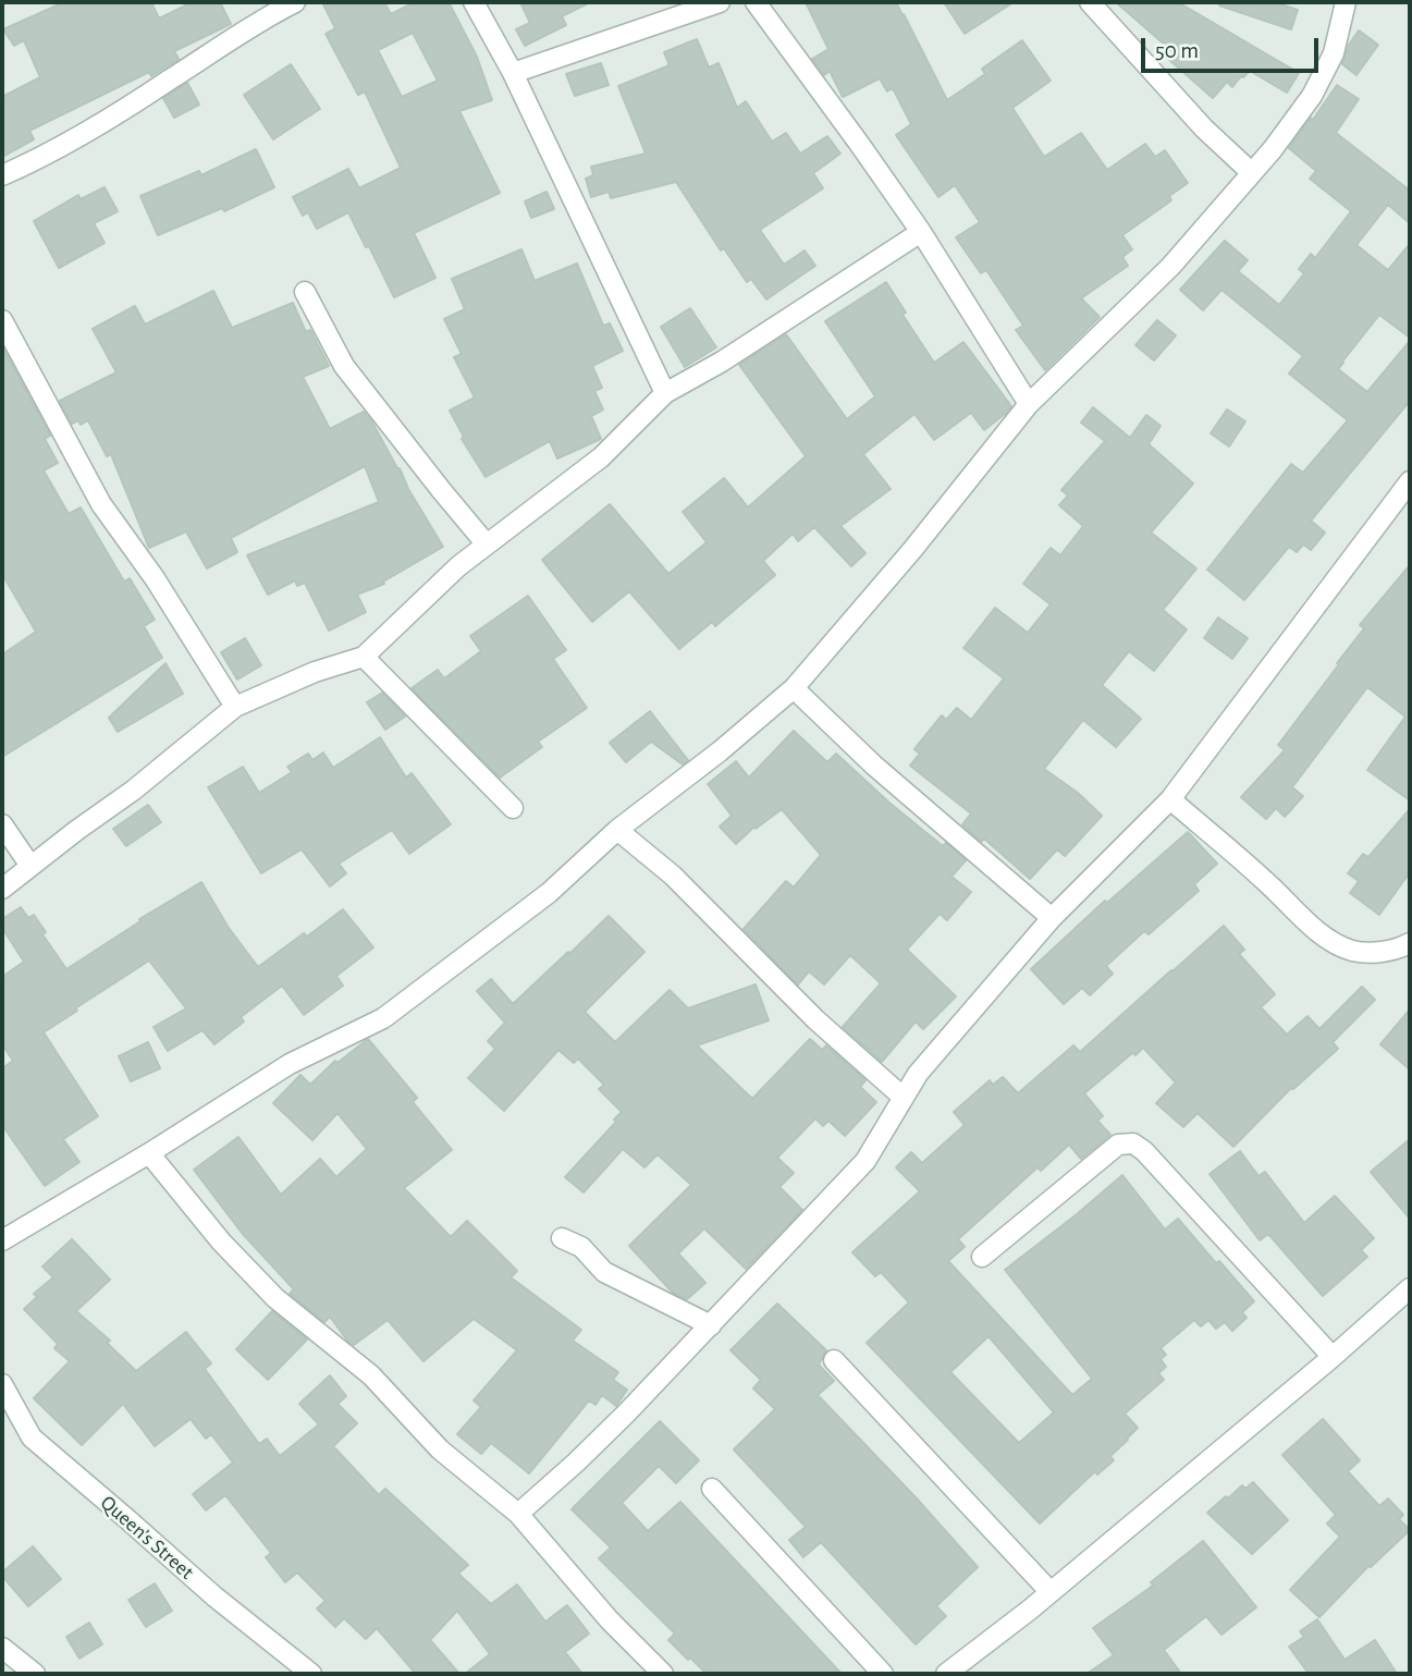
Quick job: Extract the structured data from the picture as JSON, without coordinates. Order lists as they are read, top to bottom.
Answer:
{
  "streets": {
    "street": ["Queen’s Street"]
  },
  "scale_bar": "50 m"
}
